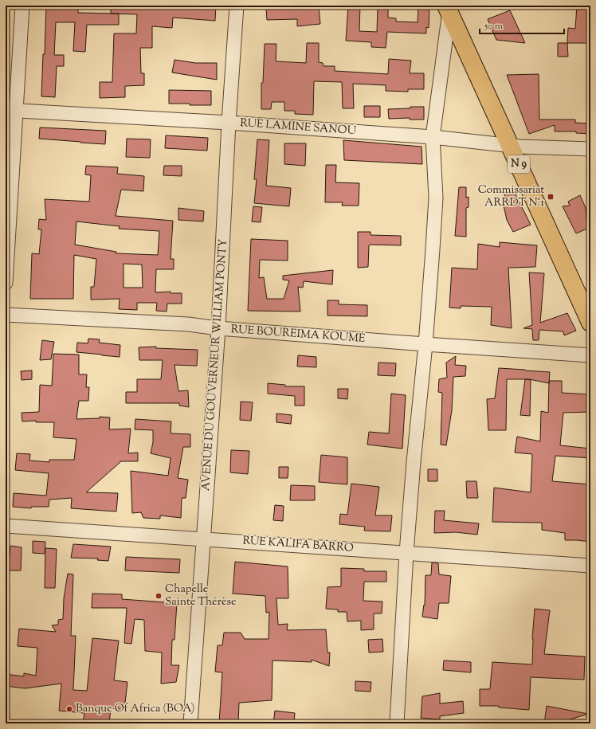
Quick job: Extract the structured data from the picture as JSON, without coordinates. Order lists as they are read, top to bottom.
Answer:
{
  "streets": {
    "main road": ["N 9"],
    "street": [
      "RUE LAMINE SANOU",
      "RUE BOUREIMA KOUMÉ",
      "AVENUE DU GOUVERNEUR WILLIAM PONTY",
      "RUE KALIFA BARRO"
    ]
  },
  "crossings": [
    ["RUE LAMINE SANOU", "N 9"],
    ["RUE LAMINE SANOU", "AVENUE DU GOUVERNEUR WILLIAM PONTY"],
    ["RUE BOUREIMA KOUMÉ", "AVENUE DU GOUVERNEUR WILLIAM PONTY"],
    ["AVENUE DU GOUVERNEUR WILLIAM PONTY", "RUE KALIFA BARRO"]
  ],
  "places": {
    "transit": ["Commissariat ARRDT N°1"],
    "other": ["Chapelle Sainte Thérèse", "Banque Of Africa (BOA)"]
  },
  "scale_bar": "50 m"
}
